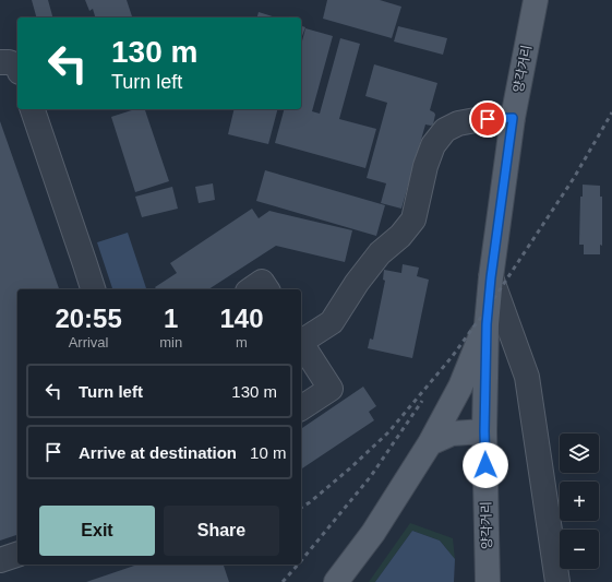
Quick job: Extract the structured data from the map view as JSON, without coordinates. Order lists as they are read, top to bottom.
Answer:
{
  "streets": {
    "main road": ["양각거리"]
  },
  "page": {
    "turn": ["130 m", "Turn left"],
    "eta": [
      "20:55",
      "Arrival",
      "1",
      "min",
      "140",
      "m"
    ],
    "list": [
      {
        "name": "Turn left",
        "value": "130 m"
      },
      {
        "name": "Arrive at destination",
        "value": "10 m"
      }
    ],
    "map_buttons": ["+", "−"],
    "buttons": ["Exit", "Share"]
  }
}
